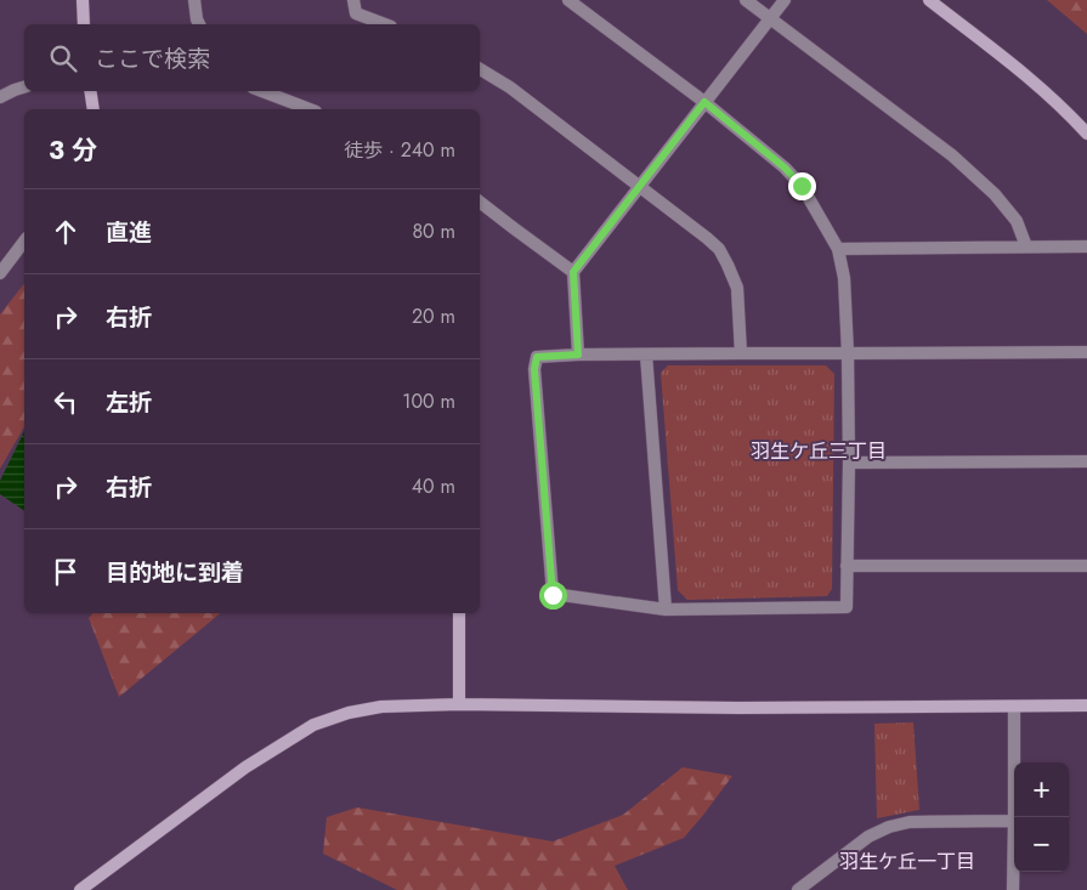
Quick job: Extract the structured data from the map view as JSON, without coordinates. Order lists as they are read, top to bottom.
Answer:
{
  "districts": ["羽生ケ丘三丁目", "羽生ケ丘一丁目"],
  "page": {
    "search": "ここで検索",
    "heading": ["3 分", "徒歩 · 240 m"],
    "list": [
      ["直進", "80 m"],
      ["右折", "20 m"],
      ["左折", "100 m"],
      ["右折", "40 m"],
      "目的地に到着"
    ],
    "map_buttons": ["+", "−"]
  }
}
